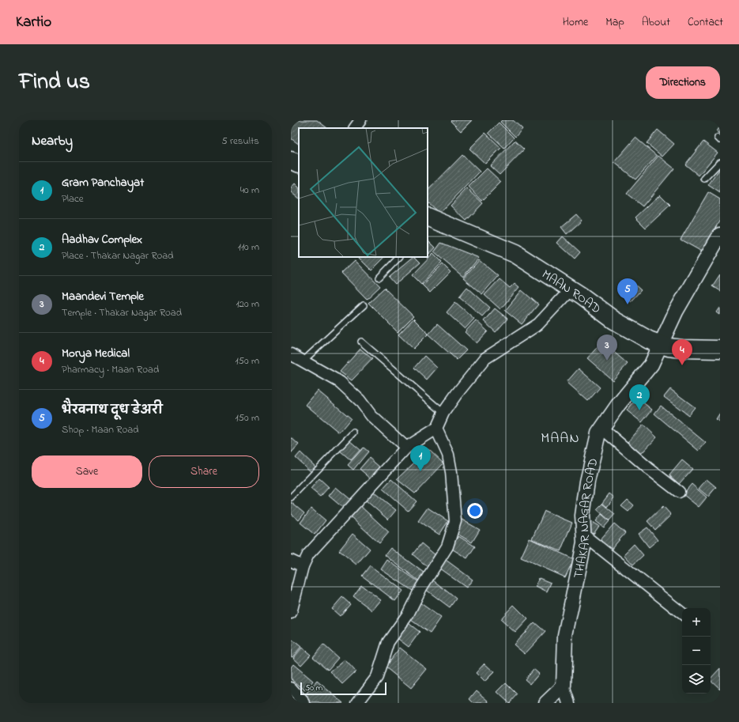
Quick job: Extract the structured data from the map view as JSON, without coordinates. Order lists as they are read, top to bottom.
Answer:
{
  "streets": {
    "main road": ["MAAN ROAD"],
    "street": ["THAKAR NAGAR ROAD"]
  },
  "crossings": [
    ["MAAN ROAD", "THAKAR NAGAR ROAD"]
  ],
  "districts": ["MAAN"],
  "scale_bar": "50 m",
  "page": {
    "header": "Kartio",
    "nav": [
      "Home",
      "Map",
      "About",
      "Contact"
    ],
    "title": "Find us",
    "buttons": [
      "Directions",
      ["Save", "Share"]
    ],
    "heading": ["Nearby", "5 results"],
    "list": [
      {
        "mark": "1",
        "name": "Gram Panchayat",
        "note": "Place",
        "value": "40 m"
      },
      {
        "mark": "2",
        "name": "Aadhav Complex",
        "note": "Place · Thakar Nagar Road",
        "value": "110 m"
      },
      {
        "mark": "3",
        "name": "Maandevi Temple",
        "note": "Temple · Thakar Nagar Road",
        "value": "120 m"
      },
      {
        "mark": "4",
        "name": "Morya Medical",
        "note": "Pharmacy · Maan Road",
        "value": "150 m"
      },
      {
        "mark": "5",
        "name": "भैरवनाथ दूध डेअरी",
        "note": "Shop · Maan Road",
        "value": "150 m"
      }
    ],
    "pins": [
      "5",
      "3",
      "4",
      "2",
      "1"
    ],
    "map_buttons": ["+", "−"],
    "scale": "50 m"
  }
}
